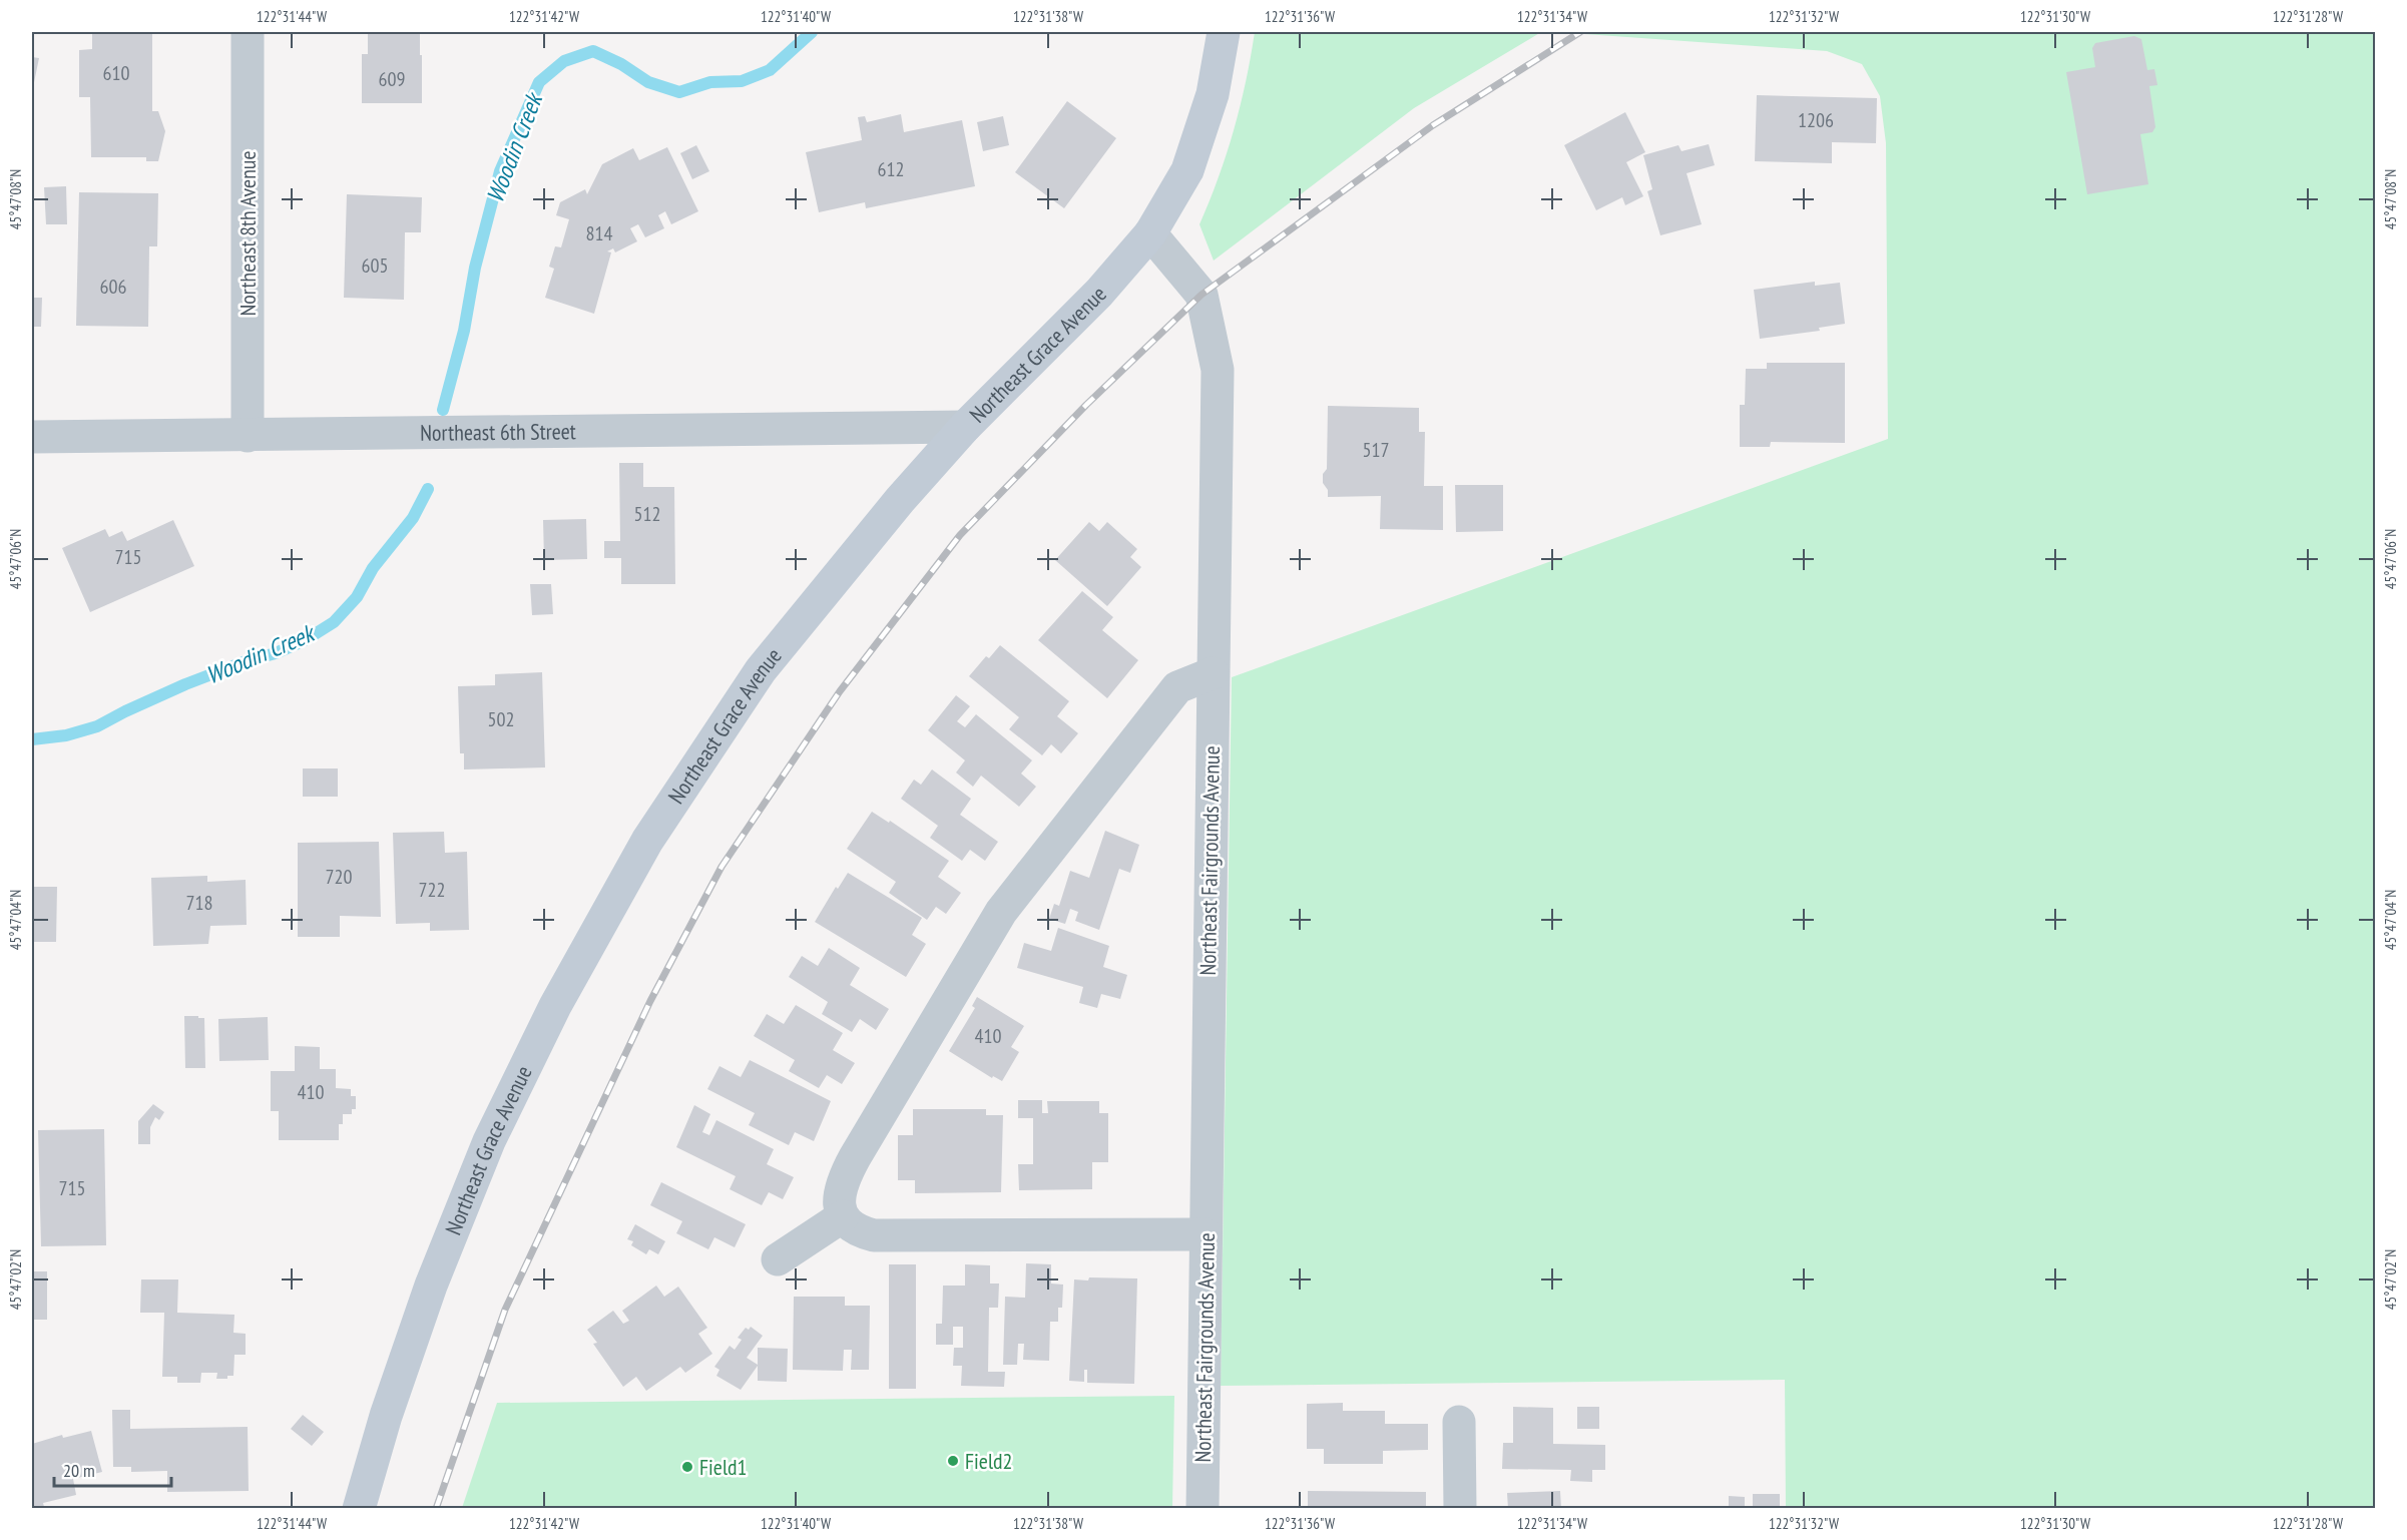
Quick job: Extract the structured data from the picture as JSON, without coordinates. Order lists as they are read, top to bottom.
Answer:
{
  "streets": {
    "main road": ["Northeast Grace Avenue"],
    "street": ["Northeast 8th Avenue", "Northeast 6th Street", "Northeast Fairgrounds Avenue"]
  },
  "crossings": [
    ["Northeast 8th Avenue", "Northeast 6th Street"],
    ["Northeast Grace Avenue", "Northeast 6th Street"],
    ["Northeast Grace Avenue", "Northeast Fairgrounds Avenue"]
  ],
  "water": ["Woodin Creek"],
  "places": ["Field2", "Field1"],
  "house_numbers": [
    "610",
    "609",
    "1206",
    "612",
    "814",
    "605",
    "606",
    "517",
    "512",
    "715",
    "502",
    "720",
    "722",
    "718",
    "410",
    "410",
    "715"
  ],
  "scale_bar": "20 m",
  "coordinates": [
    "122°31'44\"W",
    "122°31'42\"W",
    "122°31'40\"W",
    "122°31'38\"W",
    "122°31'36\"W",
    "122°31'34\"W",
    "122°31'32\"W",
    "122°31'30\"W",
    "122°31'28\"W",
    "45°47'08\"N",
    "45°47'06\"N",
    "45°47'04\"N",
    "45°47'02\"N"
  ]
}
